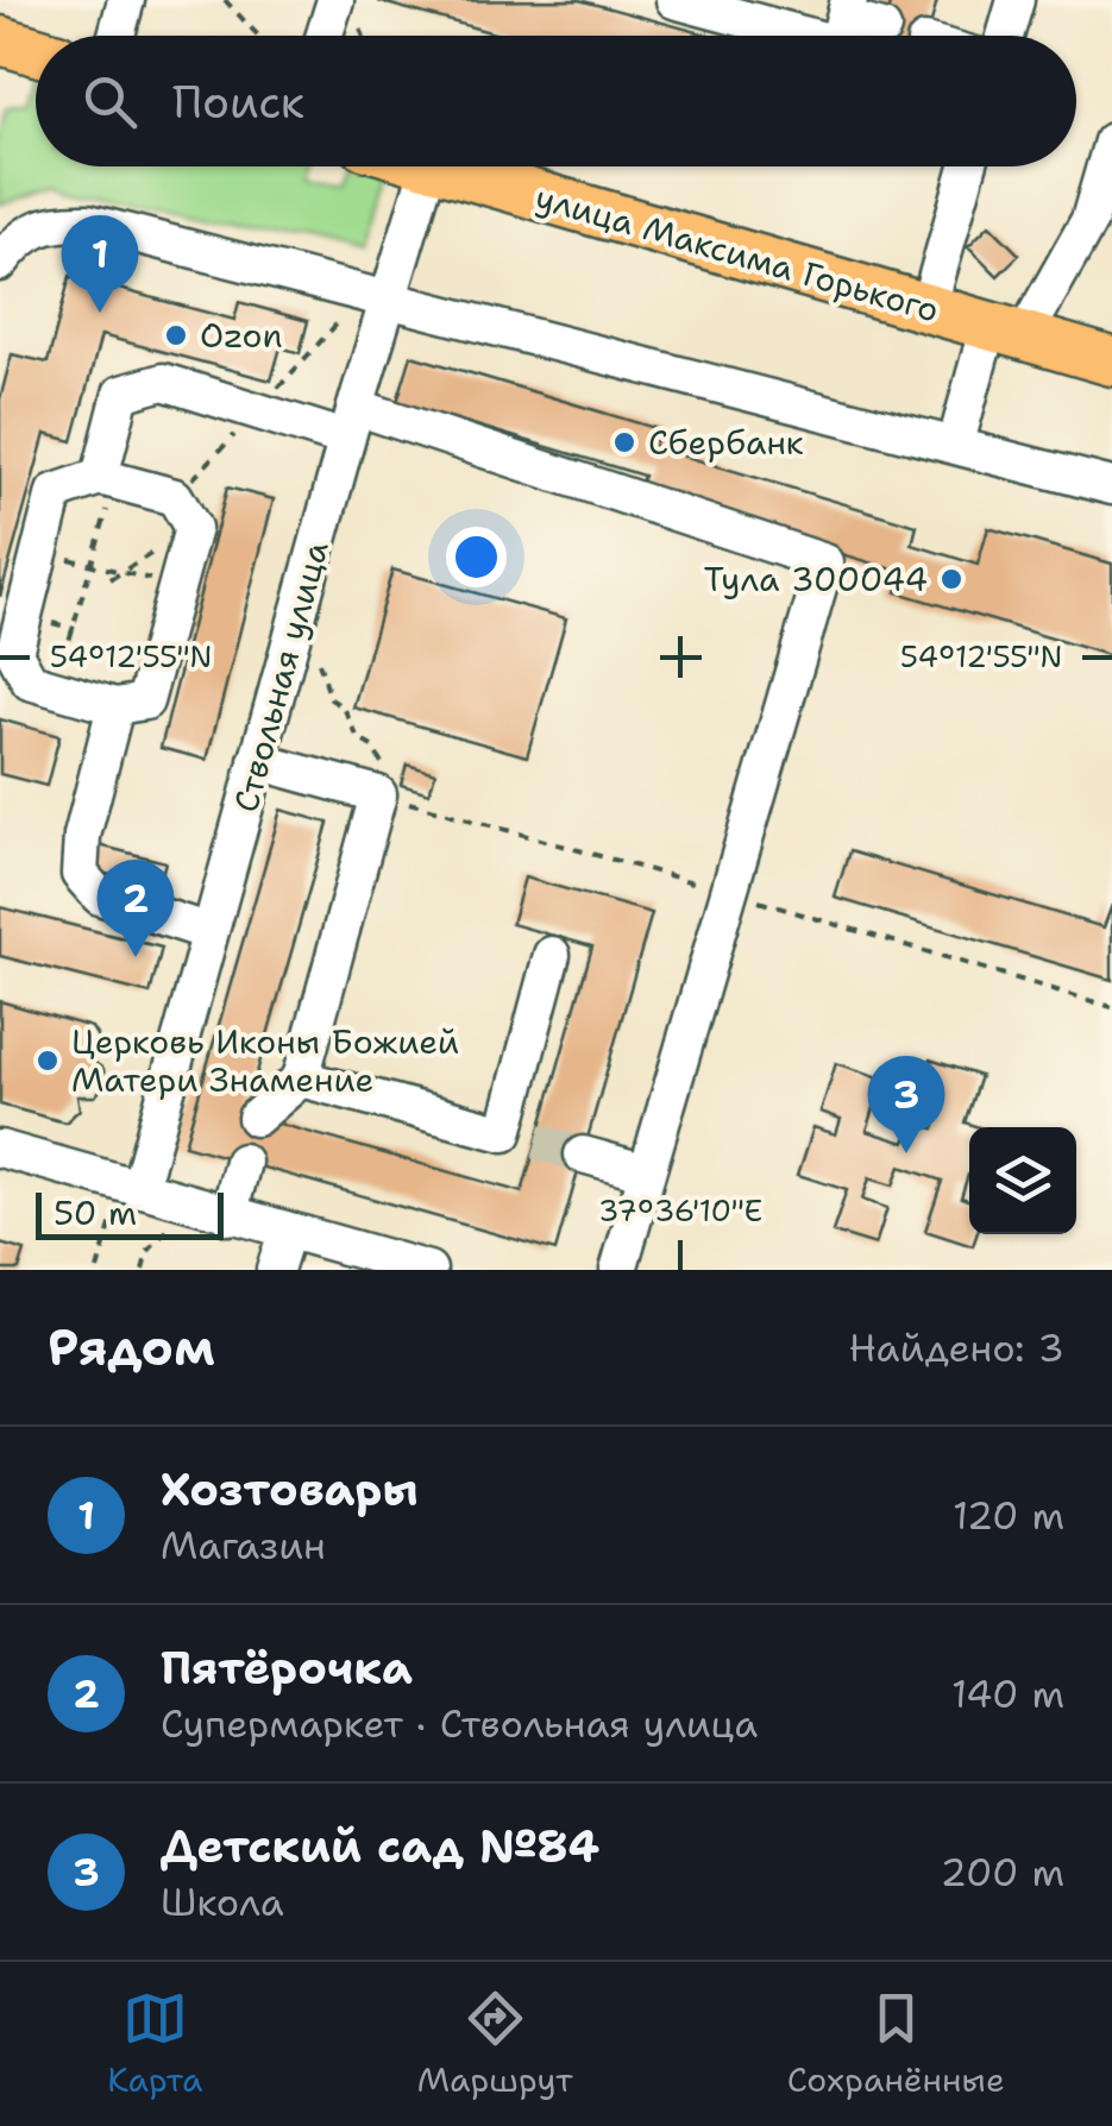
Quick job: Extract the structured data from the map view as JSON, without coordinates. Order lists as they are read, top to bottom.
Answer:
{
  "streets": {
    "main road": ["улица Максима Горького"],
    "street": ["Ствольная улица"]
  },
  "places": [
    "Ozon",
    "Сбербанк",
    "Тула 300044",
    "Церковь Иконы Божией Матери Знамение"
  ],
  "scale_bar": "50 m",
  "page": {
    "search": "Поиск",
    "pins": ["1", "2", "3"],
    "scale": "50 m",
    "heading": ["Рядом", "Найдено: 3"],
    "list": [
      {
        "mark": "1",
        "name": "Хозтовары",
        "note": "Магазин",
        "value": "120 m"
      },
      {
        "mark": "2",
        "name": "Пятёрочка",
        "note": "Супермаркет · Ствольная улица",
        "value": "140 m"
      },
      {
        "mark": "3",
        "name": "Детский сад №84",
        "note": "Школа",
        "value": "200 m"
      }
    ],
    "nav": ["Карта", "Маршрут", "Сохранённые"]
  },
  "coordinates": ["54°12'55\"N", "37°36'10\"E"]
}
